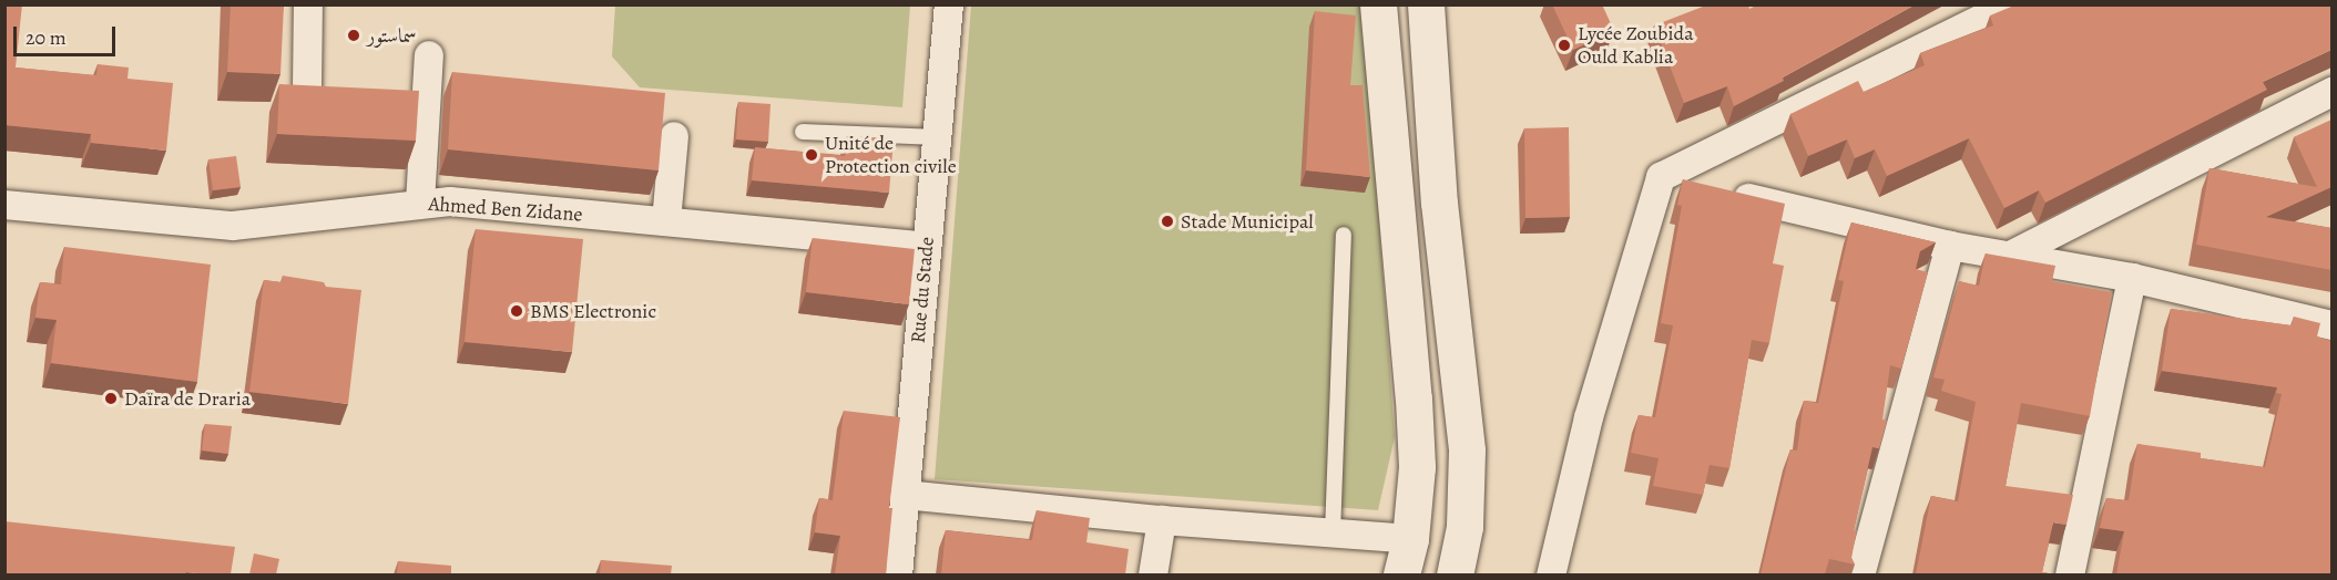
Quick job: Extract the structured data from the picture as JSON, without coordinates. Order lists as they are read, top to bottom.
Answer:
{
  "streets": {
    "street": ["Ahmed Ben Zidane", "Rue du Stade"]
  },
  "crossings": [
    ["Ahmed Ben Zidane", "Rue du Stade"]
  ],
  "places": [
    "سماستور",
    "Lycée Zoubida Ould Kablia",
    "Unité de Protection civile",
    "Stade Municipal",
    "BMS Electronic",
    "Daïra de Draria"
  ],
  "scale_bar": "20 m"
}
